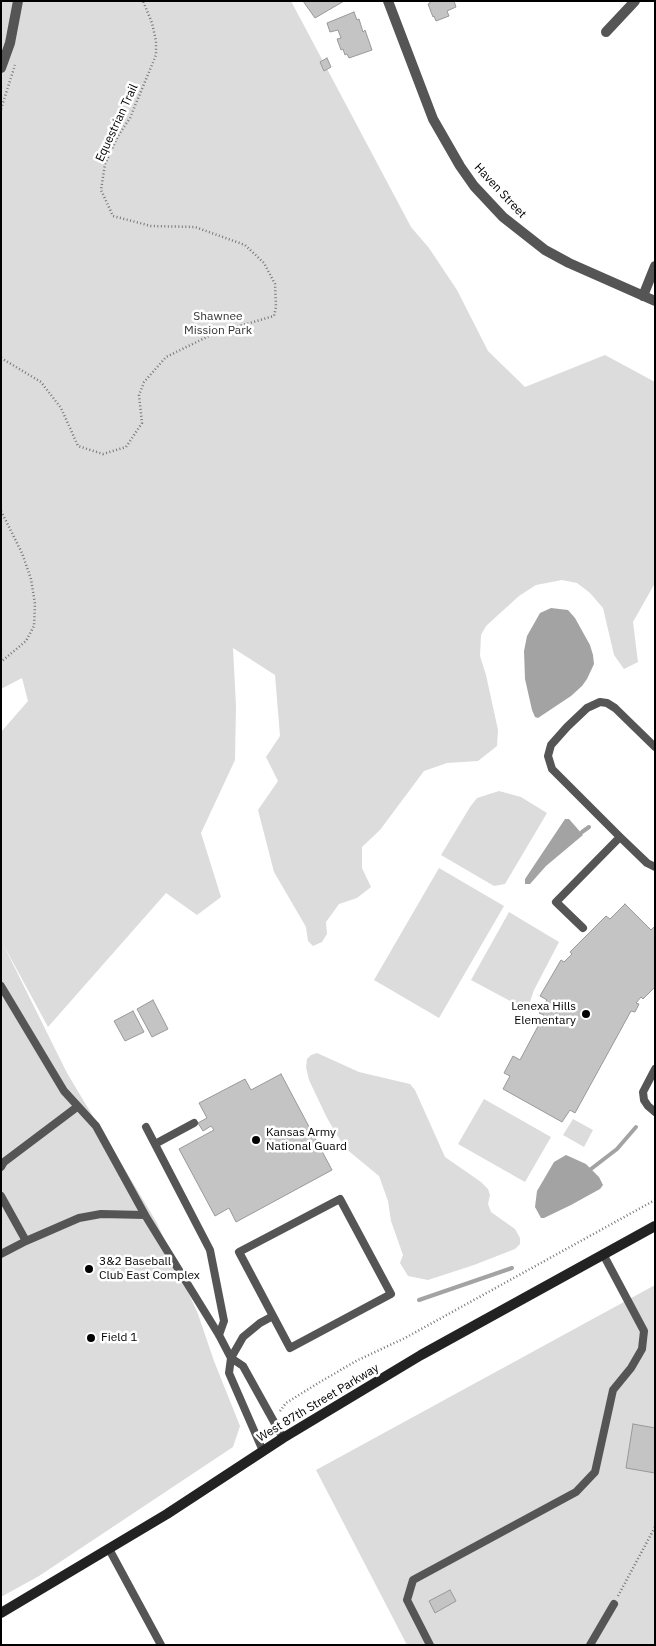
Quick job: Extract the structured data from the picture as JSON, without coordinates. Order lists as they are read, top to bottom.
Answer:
{
  "streets": {
    "main road": ["West 87th Street Parkway"],
    "street": ["Haven Street"],
    "path": ["Equestrian Trail"]
  },
  "parks": ["Shawnee Mission Park"],
  "places": [
    "Lenexa Hills Elementary",
    "Kansas Army National Guard",
    "3&2 Baseball Club East Complex",
    "Field 1"
  ]
}
